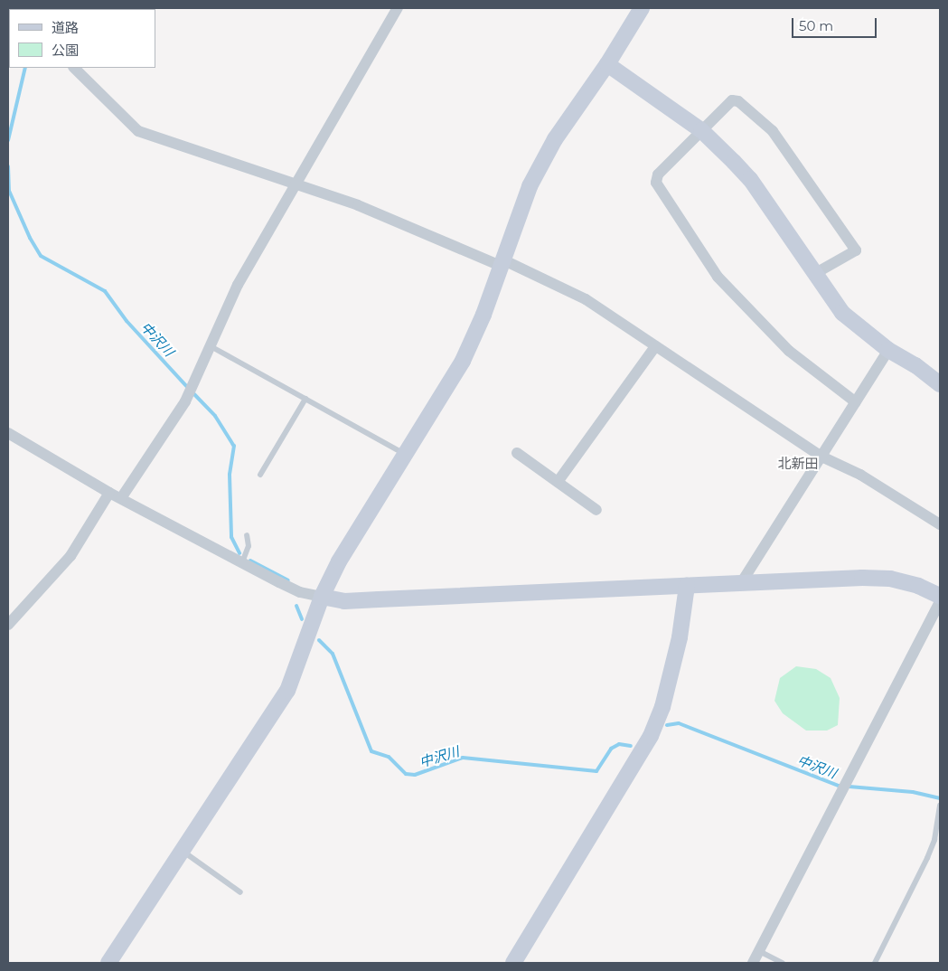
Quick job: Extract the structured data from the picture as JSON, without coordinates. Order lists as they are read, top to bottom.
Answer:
{
  "districts": ["北新田"],
  "water": ["中沢川"],
  "legend": ["道路", "公園"],
  "scale_bar": "50 m"
}
